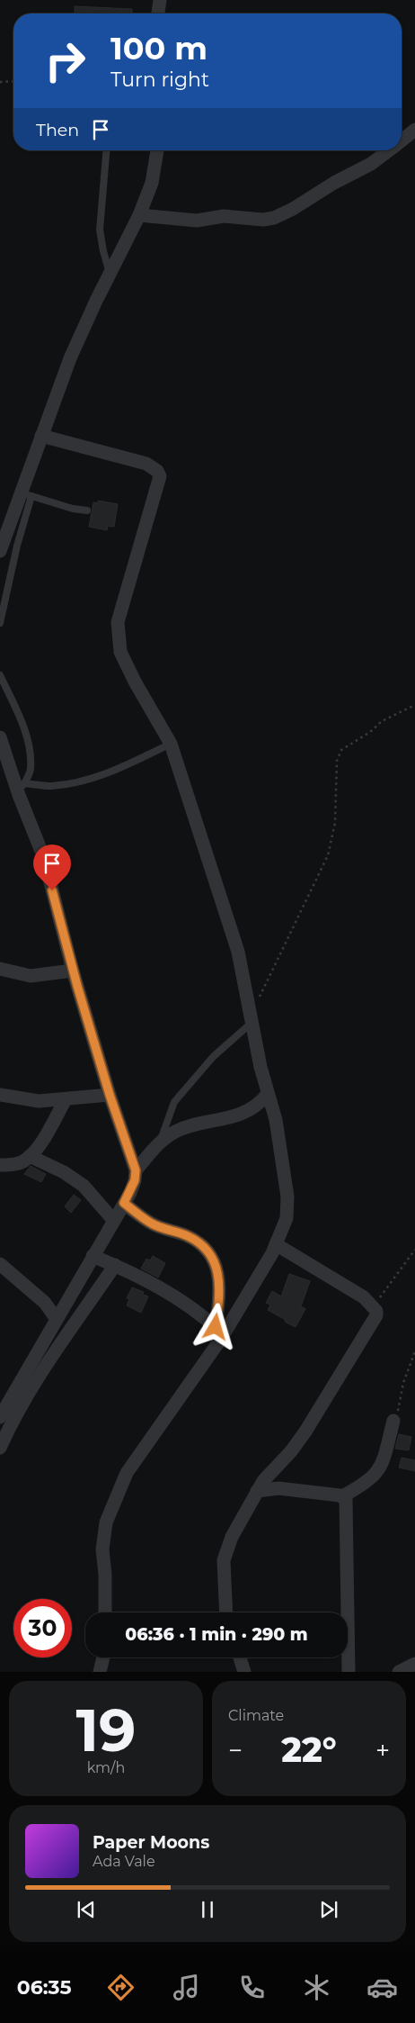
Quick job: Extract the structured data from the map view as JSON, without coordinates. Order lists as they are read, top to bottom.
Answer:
{
  "page": {
    "turn": ["100 m", "Turn right"],
    "then": "Then",
    "limit": "30",
    "trip": "06:36 · 1 min · 290 m",
    "tile": [
      ["19", "km/h"],
      "Climate"
    ],
    "heat": ["−", "22°", "+"],
    "song": ["Paper Moons", "Ada Vale"],
    "tabs": "06:35"
  }
}
